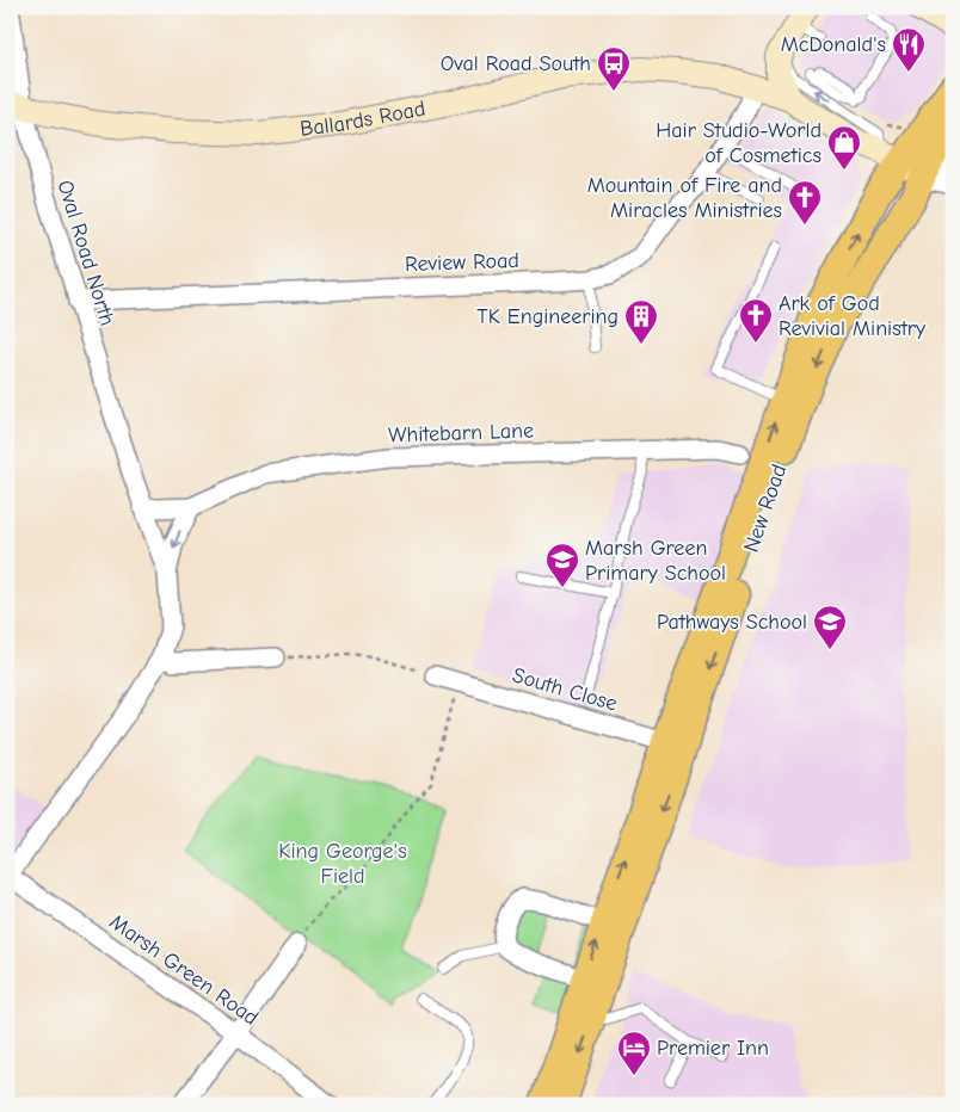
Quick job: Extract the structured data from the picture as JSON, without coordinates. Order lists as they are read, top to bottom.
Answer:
{
  "streets": {
    "main road": ["Ballards Road", "New Road"],
    "street": [
      "Oval Road North",
      "Review Road",
      "Whitebarn Lane",
      "South Close",
      "Marsh Green Road"
    ]
  },
  "crossings": [
    ["Ballards Road", "Oval Road North"],
    ["Ballards Road", "Review Road"],
    ["Ballards Road", "New Road"],
    ["Oval Road North", "Review Road"],
    ["Oval Road North", "Whitebarn Lane"],
    ["New Road", "South Close"]
  ],
  "parks": ["King George's Field"],
  "places": {
    "restaurant": ["McDonald's"],
    "bus stop": ["Oval Road South"],
    "shop": ["Hair Studio-World of Cosmetics"],
    "church": ["Mountain of Fire and Miracles Ministries", "Ark of God Revivial Ministry"],
    "building": ["TK Engineering"],
    "school or university": ["Marsh Green Primary School", "Pathways School"],
    "hotel": ["Premier Inn"]
  }
}
